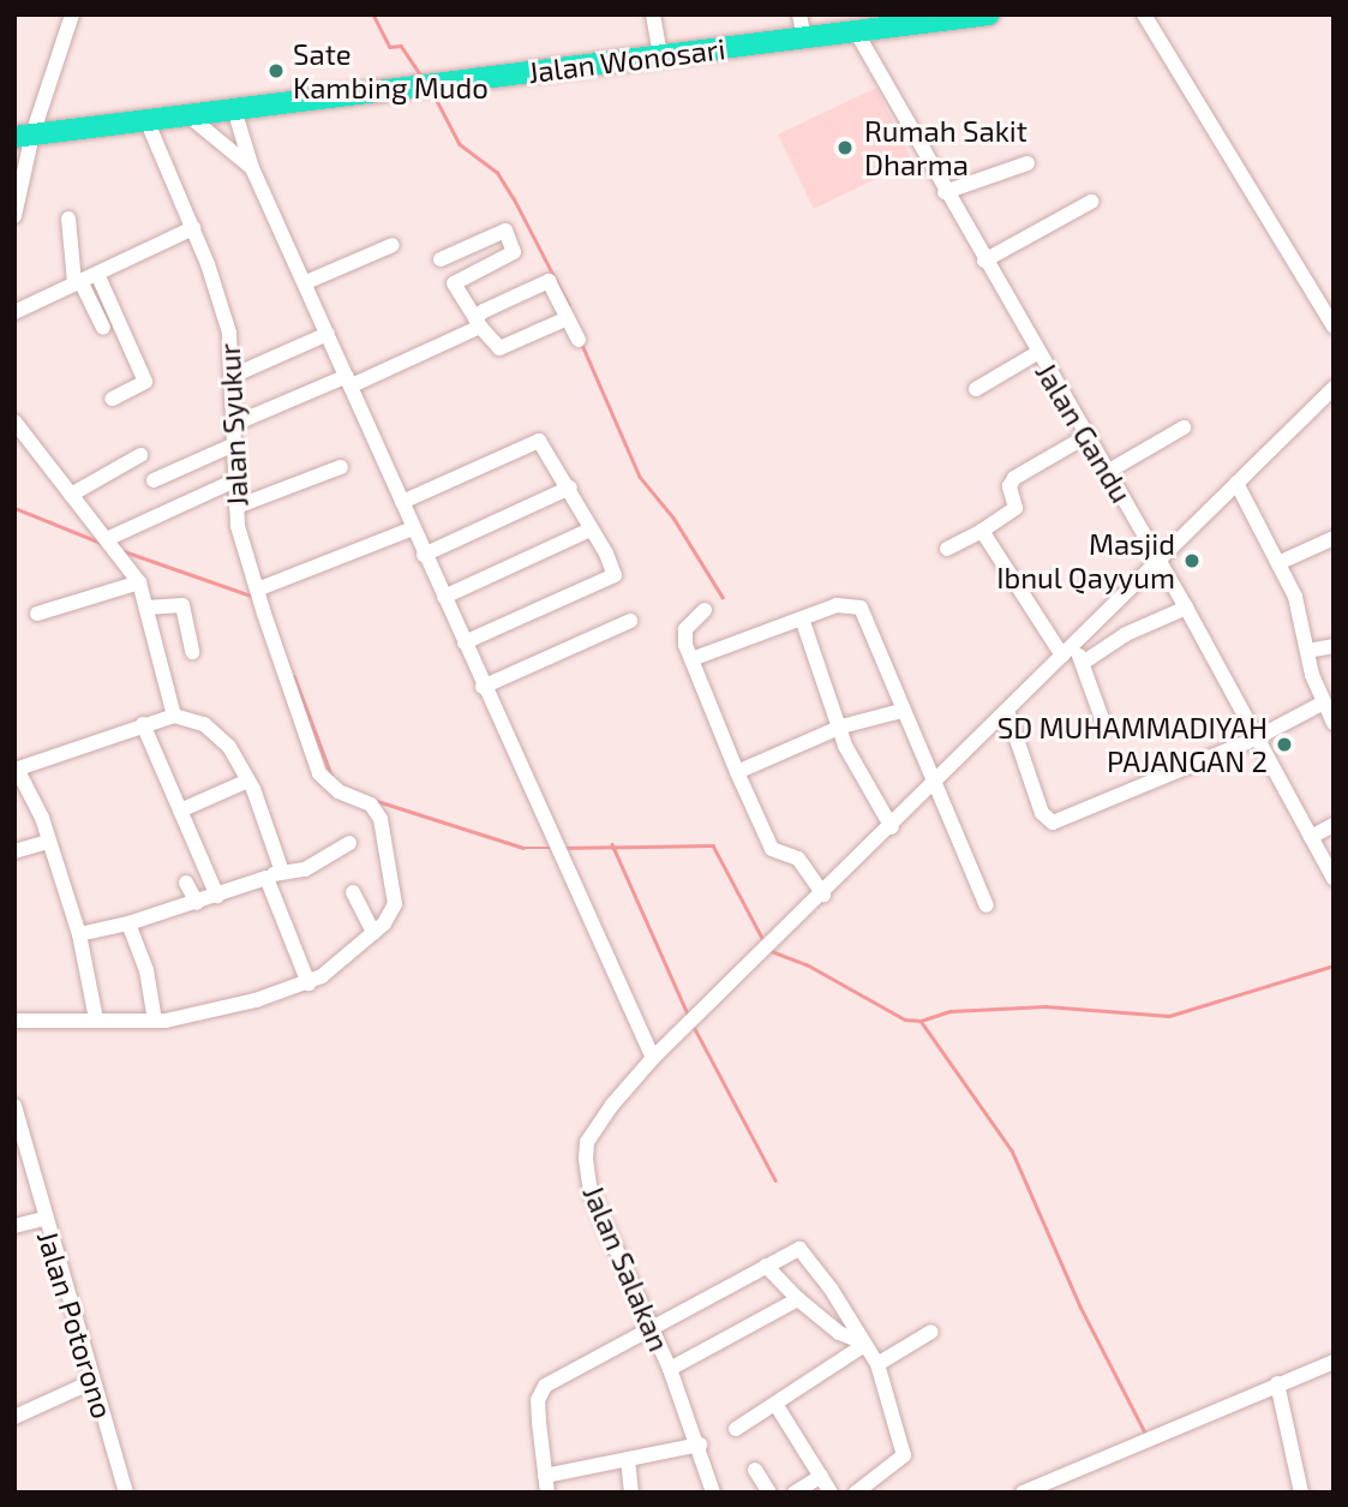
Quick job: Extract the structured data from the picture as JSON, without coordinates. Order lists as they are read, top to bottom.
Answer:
{
  "streets": {
    "highway": ["Jalan Wonosari"],
    "street": [
      "Jalan Syukur",
      "Jalan Gandu",
      "Jalan Salakan",
      "Jalan Potorono"
    ]
  },
  "crossings": [
    ["Jalan Wonosari", "Jalan Syukur"],
    ["Jalan Wonosari", "Jalan Gandu"],
    ["Jalan Gandu", "Jalan Salakan"]
  ],
  "places": [
    "Sate Kambing Mudo",
    "Rumah Sakit Dharma",
    "Masjid Ibnul Qayyum",
    "SD MUHAMMADIYAH PAJANGAN 2"
  ]
}
